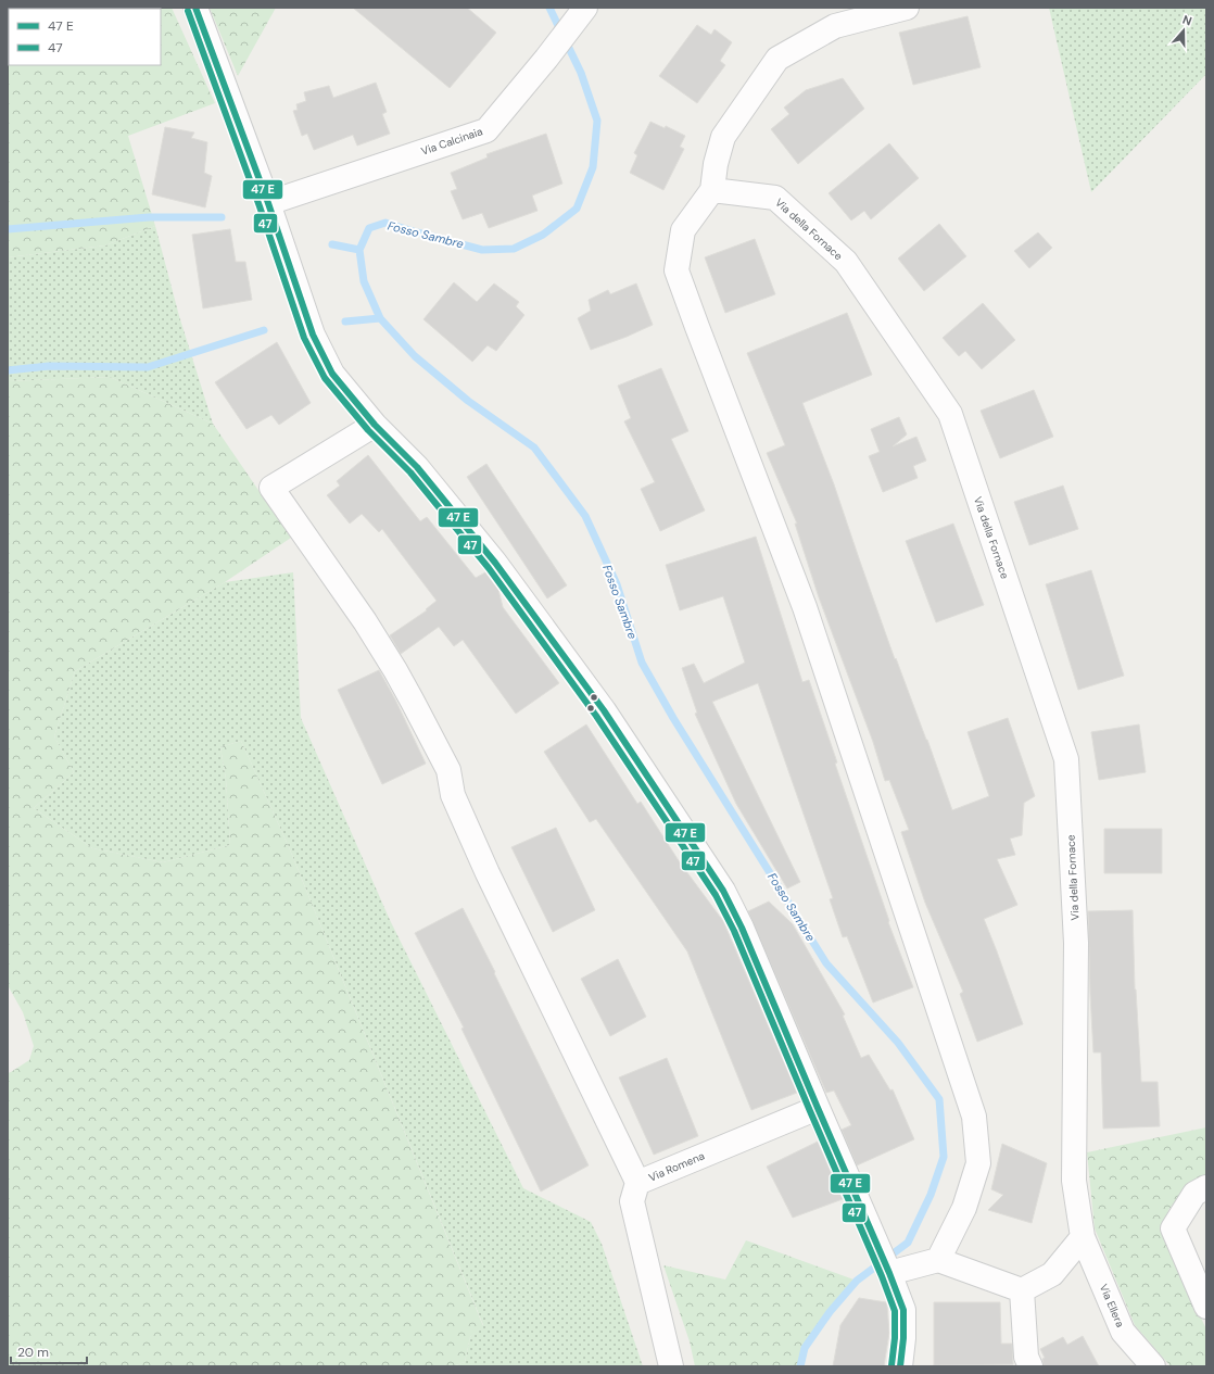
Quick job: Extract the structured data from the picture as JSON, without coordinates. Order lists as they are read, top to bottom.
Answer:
{
  "streets": {
    "street": [
      "Via Calcinaia",
      "Via della Fornace",
      "Via Romena",
      "Via Ellera"
    ]
  },
  "crossings": [
    ["Via della Fornace", "Via Ellera"]
  ],
  "water": ["Fosso Sambre"],
  "lines": ["transit line 47"],
  "legend": ["47 E", "47"],
  "scale_bar": "20 m",
  "north": "top"
}
